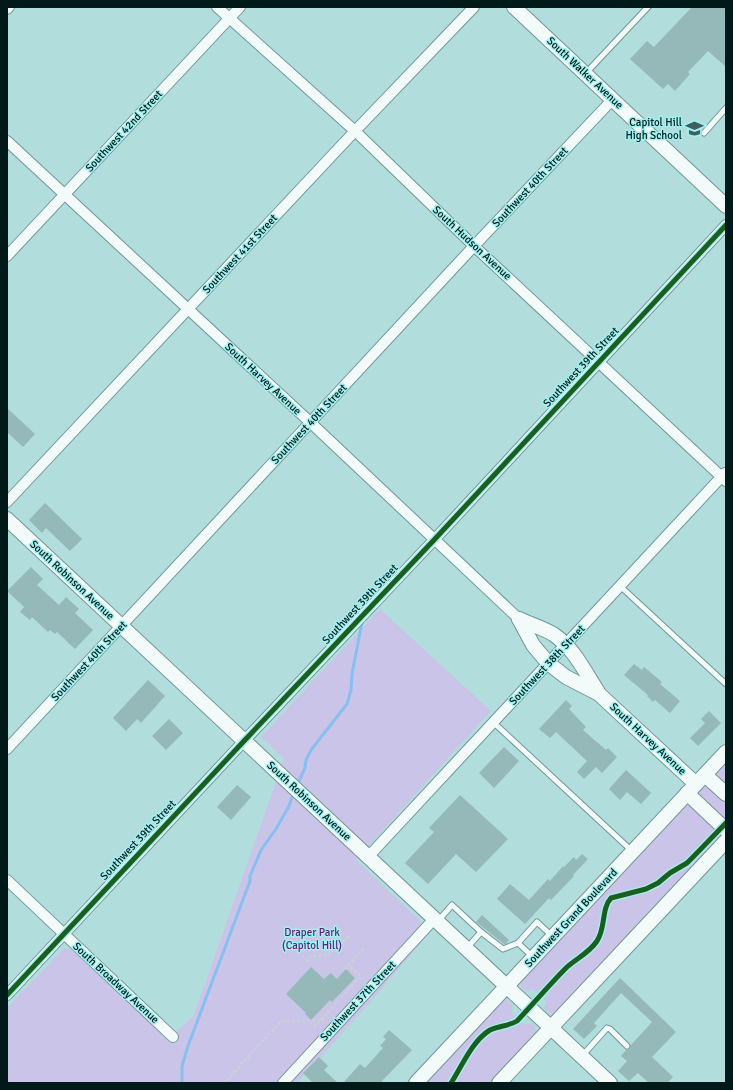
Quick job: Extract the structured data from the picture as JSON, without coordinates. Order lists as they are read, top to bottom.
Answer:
{
  "streets": {
    "street": [
      "South Walker Avenue",
      "Southwest 42nd Street",
      "Southwest 40th Street",
      "South Hudson Avenue",
      "Southwest 41st Street",
      "Southwest 39th Street",
      "South Harvey Avenue",
      "South Robinson Avenue",
      "Southwest 38th Street",
      "Southwest Grand Boulevard",
      "South Broadway Avenue",
      "Southwest 37th Street"
    ]
  },
  "crossings": [
    ["South Walker Avenue", "Southwest 40th Street"],
    ["Southwest 42nd Street", "South Hudson Avenue"],
    ["Southwest 42nd Street", "South Harvey Avenue"],
    ["Southwest 40th Street", "South Hudson Avenue"],
    ["Southwest 40th Street", "South Harvey Avenue"],
    ["Southwest 40th Street", "South Robinson Avenue"],
    ["South Hudson Avenue", "Southwest 41st Street"],
    ["South Hudson Avenue", "Southwest 39th Street"],
    ["South Hudson Avenue", "Southwest 38th Street"],
    ["Southwest 41st Street", "South Harvey Avenue"],
    ["Southwest 39th Street", "South Harvey Avenue"],
    ["Southwest 39th Street", "South Robinson Avenue"],
    ["Southwest 39th Street", "South Broadway Avenue"],
    ["South Harvey Avenue", "Southwest 38th Street"],
    ["South Harvey Avenue", "Southwest Grand Boulevard"],
    ["South Robinson Avenue", "Southwest 38th Street"],
    ["South Robinson Avenue", "Southwest Grand Boulevard"],
    ["South Robinson Avenue", "Southwest 37th Street"]
  ],
  "parks": ["Draper Park (Capitol Hill)"],
  "places": {
    "school or university": ["Capitol Hill High School"]
  }
}
